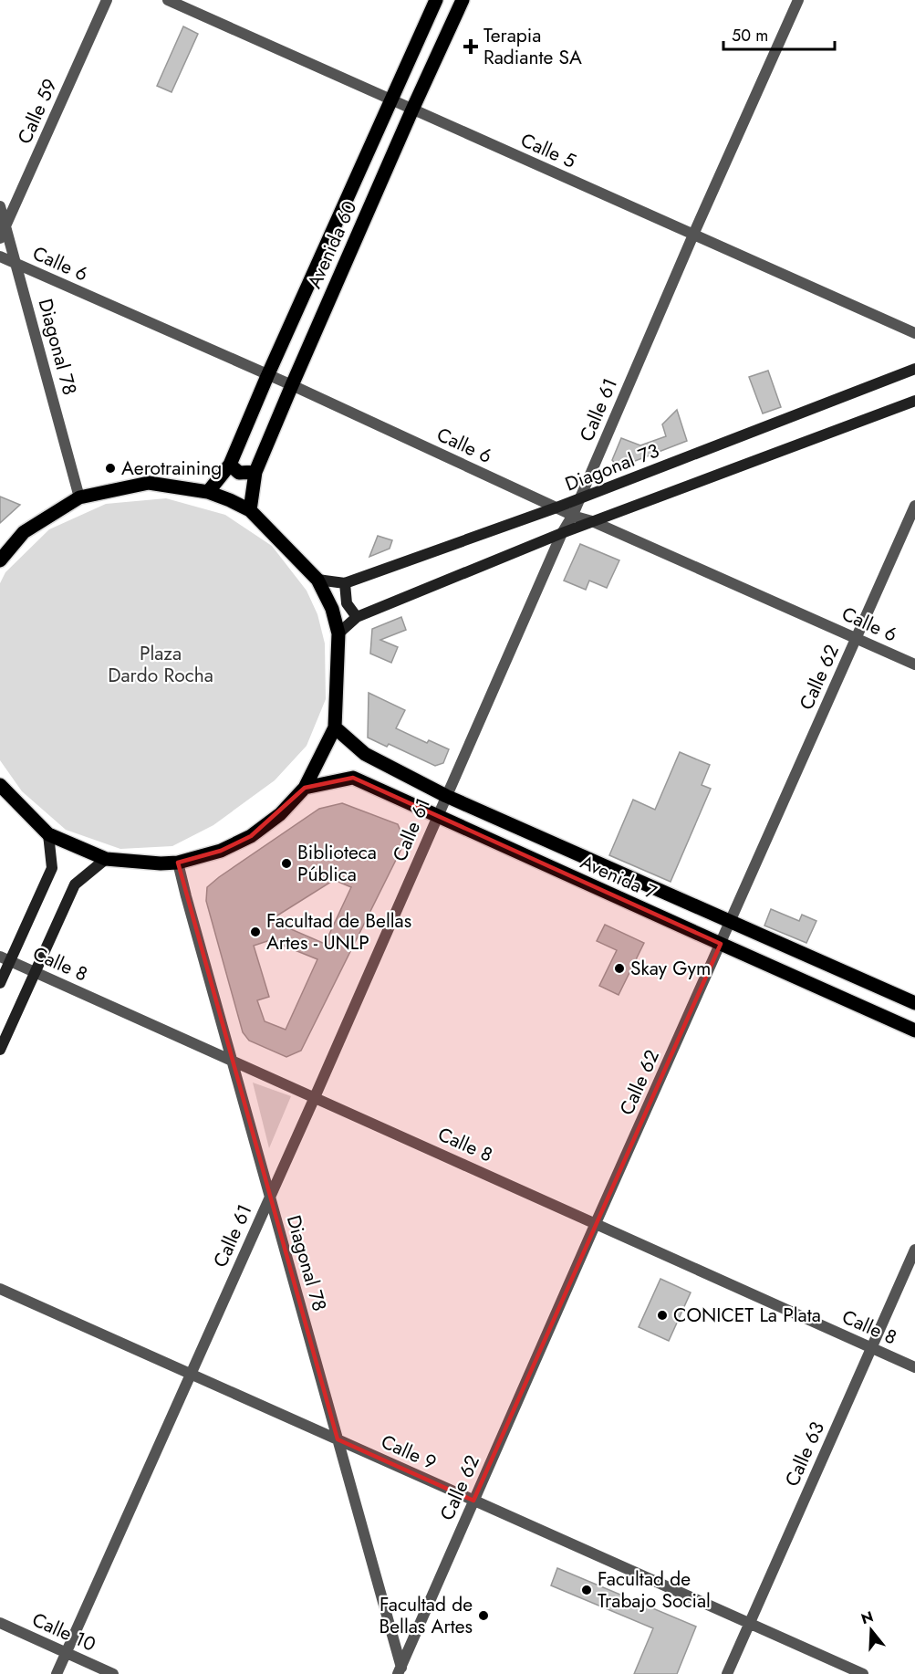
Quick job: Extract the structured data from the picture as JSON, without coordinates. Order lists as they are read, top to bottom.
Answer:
{
  "streets": {
    "main road": ["Avenida 60", "Diagonal 73", "Avenida 7"],
    "street": [
      "Calle 59",
      "Calle 5",
      "Calle 6",
      "Diagonal 78",
      "Calle 61",
      "Calle 62",
      "Calle 8",
      "Calle 9",
      "Calle 63",
      "Calle 10"
    ]
  },
  "crossings": [
    ["Calle 59", "Diagonal 78"],
    ["Calle 5", "Avenida 60"],
    ["Calle 5", "Calle 61"],
    ["Avenida 60", "Calle 6"],
    ["Calle 6", "Diagonal 78"],
    ["Calle 6", "Calle 61"],
    ["Calle 6", "Diagonal 73"],
    ["Calle 6", "Calle 62"],
    ["Diagonal 78", "Calle 61"],
    ["Diagonal 78", "Calle 62"],
    ["Diagonal 78", "Calle 8"],
    ["Diagonal 78", "Calle 9"],
    ["Calle 61", "Diagonal 73"],
    ["Calle 61", "Avenida 7"],
    ["Calle 61", "Calle 8"],
    ["Calle 61", "Calle 9"],
    ["Calle 61", "Calle 10"],
    ["Calle 62", "Avenida 7"],
    ["Calle 62", "Calle 8"],
    ["Calle 62", "Calle 9"],
    ["Calle 8", "Calle 63"],
    ["Calle 9", "Calle 63"]
  ],
  "parks": ["Plaza Dardo Rocha"],
  "places": {
    "health": ["Terapia Radiante SA"],
    "other": [
      "Aerotraining",
      "Biblioteca Pública",
      "Facultad de Bellas Artes - UNLP",
      "Skay Gym",
      "CONICET La Plata",
      "Facultad de Trabajo Social",
      "Facultad de Bellas Artes"
    ]
  },
  "scale_bar": "50 m",
  "north": "top"
}
